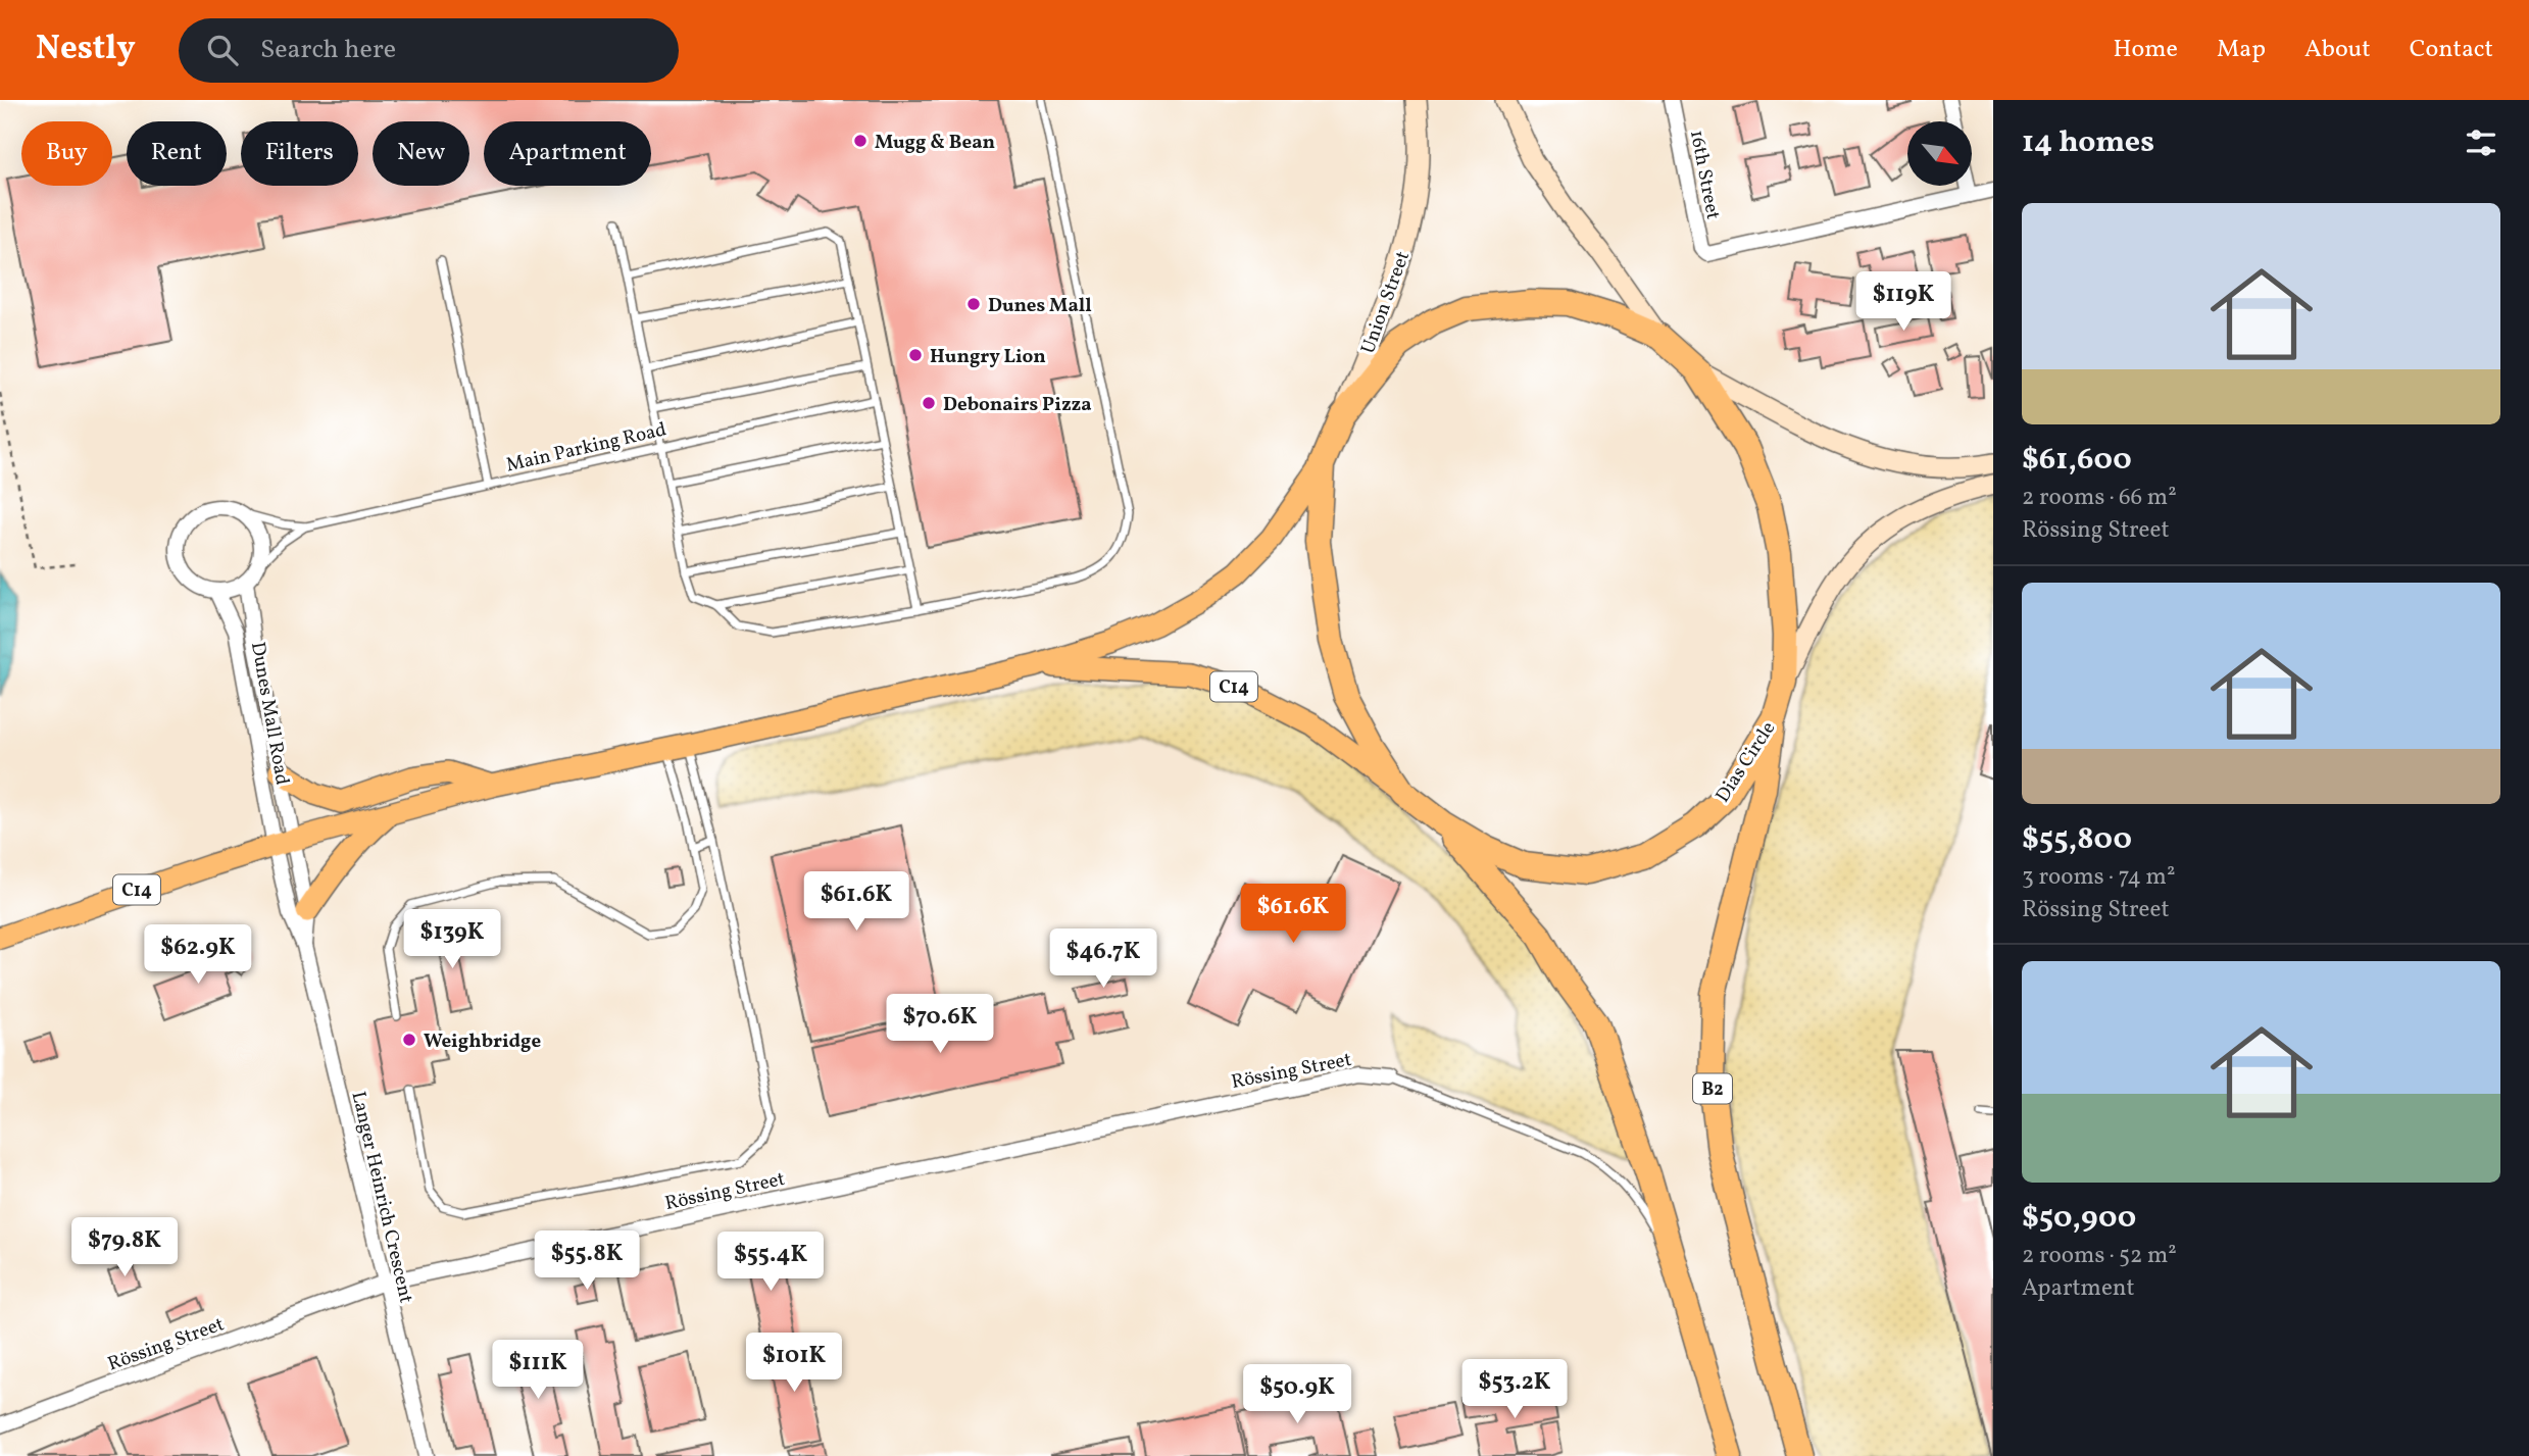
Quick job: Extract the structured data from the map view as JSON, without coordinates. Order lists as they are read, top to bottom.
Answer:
{
  "streets": {
    "highway": ["Dias Circle", "B2"],
    "main road": ["Union Street", "C14"],
    "street": [
      "16th Street",
      "Dunes Mall Road",
      "Rössing Street",
      "Langer Heinrich Crescent"
    ],
    "lane": ["Main Parking Road"]
  },
  "crossings": [
    ["Union Street", "Dias Circle"],
    ["Main Parking Road", "Dunes Mall Road"],
    ["C14", "Dunes Mall Road"],
    ["C14", "Dias Circle"],
    ["C14", "Langer Heinrich Crescent"],
    ["Dunes Mall Road", "Langer Heinrich Crescent"],
    ["Dias Circle", "B2"],
    ["Rössing Street", "Langer Heinrich Crescent"]
  ],
  "places": [
    "Mugg & Bean",
    "Dunes Mall",
    "Hungry Lion",
    "Debonairs Pizza",
    "Weighbridge"
  ],
  "north": "bottom right",
  "page": {
    "header": "Nestly",
    "search": "Search here",
    "nav": [
      "Home",
      "Map",
      "About",
      "Contact"
    ],
    "heading": "14 homes",
    "chip": [
      "Buy",
      "Rent",
      "Filters",
      "New",
      "Apartment"
    ],
    "list": [
      {
        "name": "$61,600",
        "note": "2 rooms · 66 m² · Rössing Street"
      },
      {
        "name": "$55,800",
        "note": "3 rooms · 74 m² · Rössing Street"
      },
      {
        "name": "$50,900",
        "note": "2 rooms · 52 m² · Apartment"
      }
    ],
    "price": [
      "$119K",
      "$61.6K",
      "$61.6K",
      "$139K",
      "$62.9K",
      "$46.7K",
      "$70.6K",
      "$79.8K",
      "$55.8K",
      "$55.4K",
      "$101K",
      "$111K",
      "$53.2K",
      "$50.9K"
    ]
  }
}
